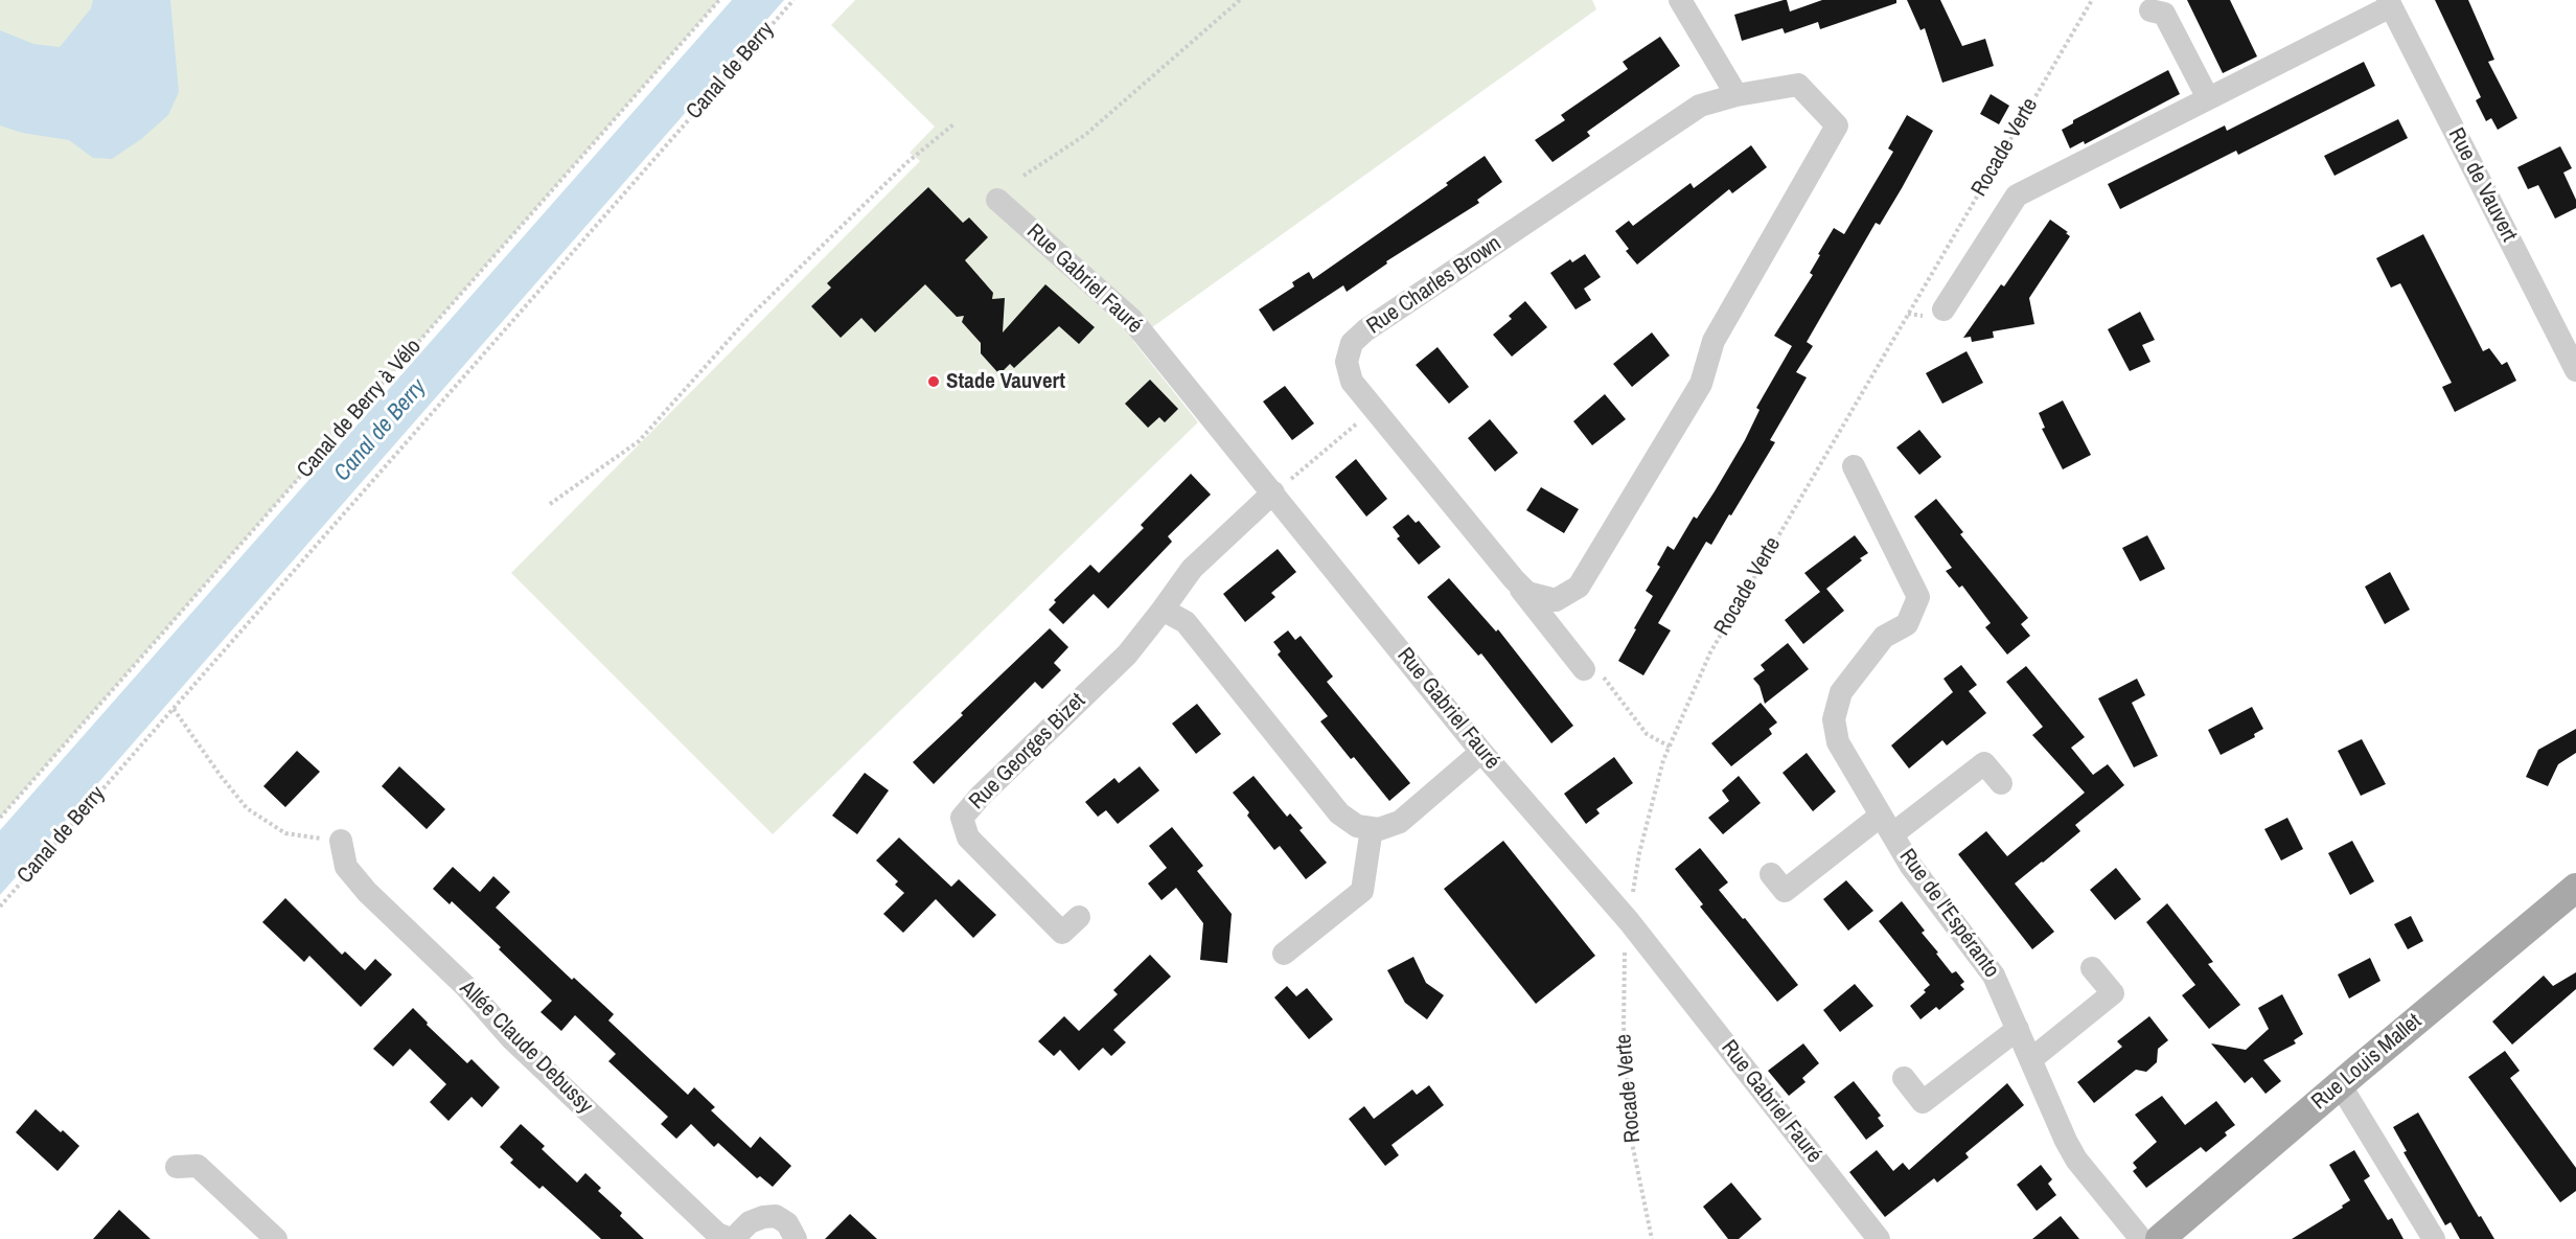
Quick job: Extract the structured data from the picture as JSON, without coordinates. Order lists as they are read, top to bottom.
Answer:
{
  "streets": {
    "main road": ["Rue Louis Mallet"],
    "street": [
      "Rue de Vauvert",
      "Rue Gabriel Fauré",
      "Rue Charles Brown",
      "Rue Georges Bizet",
      "Rue de l'Espéranto",
      "Allée Claude Debussy"
    ],
    "path": ["Canal de Berry", "Rocade Verte", "Canal de Berry à Vélo"]
  },
  "crossings": [
    ["Rocade Verte", "Rue Gabriel Fauré"],
    ["Rue Gabriel Fauré", "Rue Georges Bizet"]
  ],
  "water": ["Canal de Berry"],
  "places": ["Stade Vauvert"]
}
